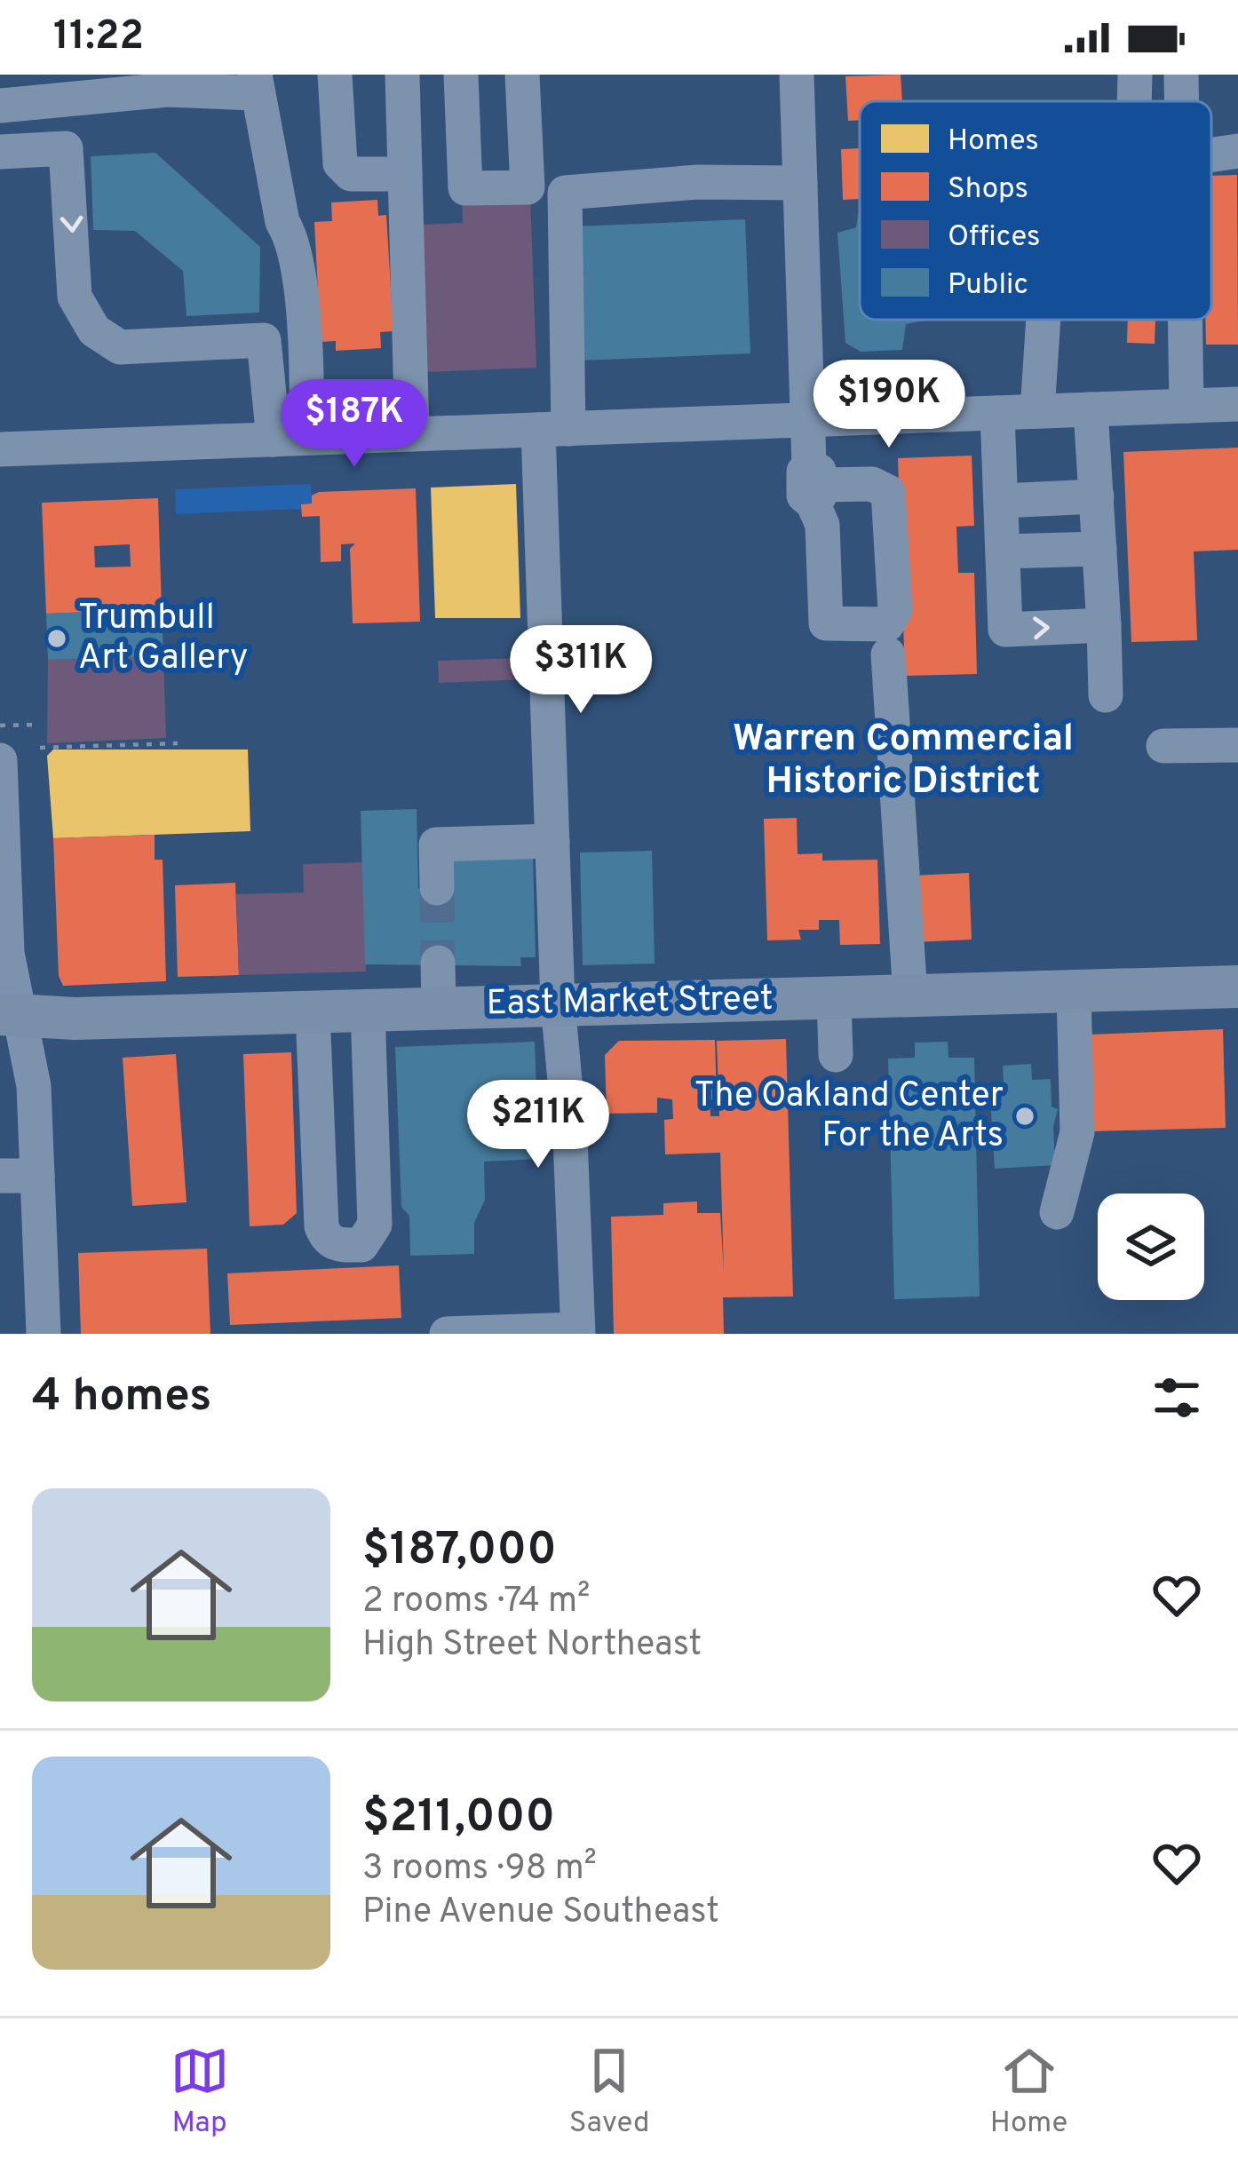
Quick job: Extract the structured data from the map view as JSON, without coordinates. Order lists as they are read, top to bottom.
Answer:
{
  "streets": {
    "main road": ["East Market Street"]
  },
  "districts": ["Warren Commercial Historic District"],
  "places": ["Trumbull Art Gallery", "The Oakland Center For the Arts"],
  "legend": [
    "Homes",
    "Shops",
    "Offices",
    "Public"
  ],
  "page": {
    "status": "11:22",
    "price": [
      "$190K",
      "$187K",
      "$311K",
      "$211K"
    ],
    "heading": "4 homes",
    "list": [
      {
        "name": "$187,000",
        "note": "2 rooms · 74 m² · High Street Northeast"
      },
      {
        "name": "$211,000",
        "note": "3 rooms · 98 m² · Pine Avenue Southeast"
      }
    ],
    "tabs": ["Map", "Saved", "Home"]
  }
}
